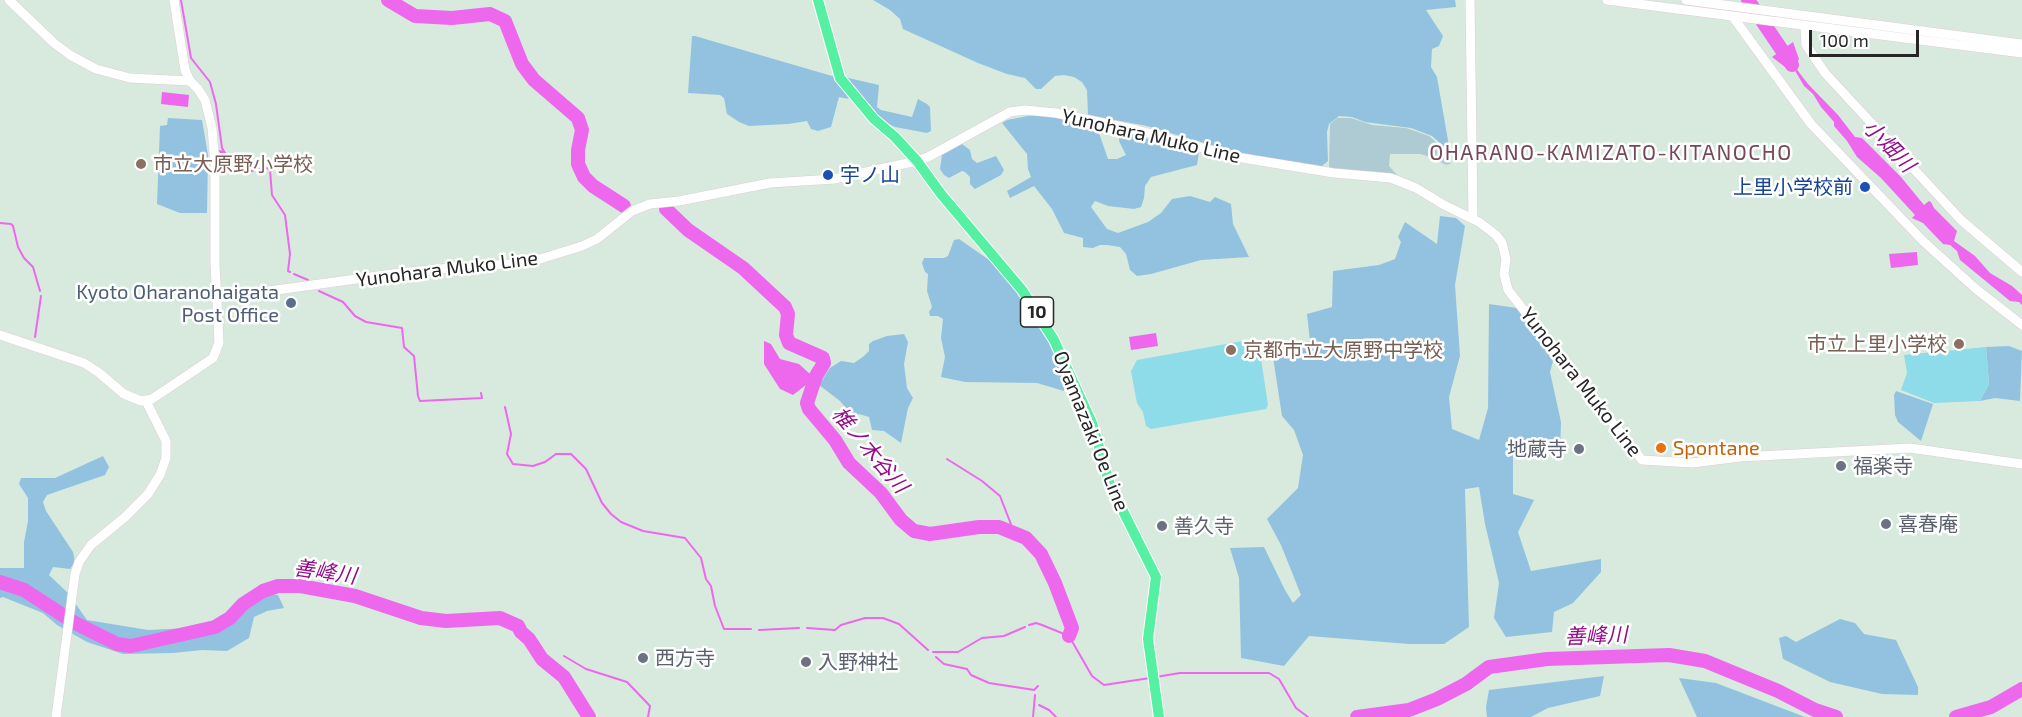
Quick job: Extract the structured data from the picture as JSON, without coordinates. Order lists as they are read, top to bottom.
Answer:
{
  "streets": {
    "main road": ["Yunohara Muko Line", "10", "Oyamazaki Oe Line"]
  },
  "crossings": [
    ["Yunohara Muko Line", "Oyamazaki Oe Line"]
  ],
  "districts": ["OHARANO-KAMIZATO-KITANOCHO"],
  "water": ["小畑川", "椎ノ木谷川", "善峰川"],
  "places": [
    "市立大原野小学校",
    "宇ノ山",
    "上里小学校前",
    "Kyoto Oharanohaigata Post Office",
    "市立上里小学校",
    "京都市立大原野中学校",
    "Spontane",
    "地蔵寺",
    "福楽寺",
    "喜春庵",
    "善久寺",
    "西方寺",
    "入野神社"
  ],
  "scale_bar": "100 m"
}
